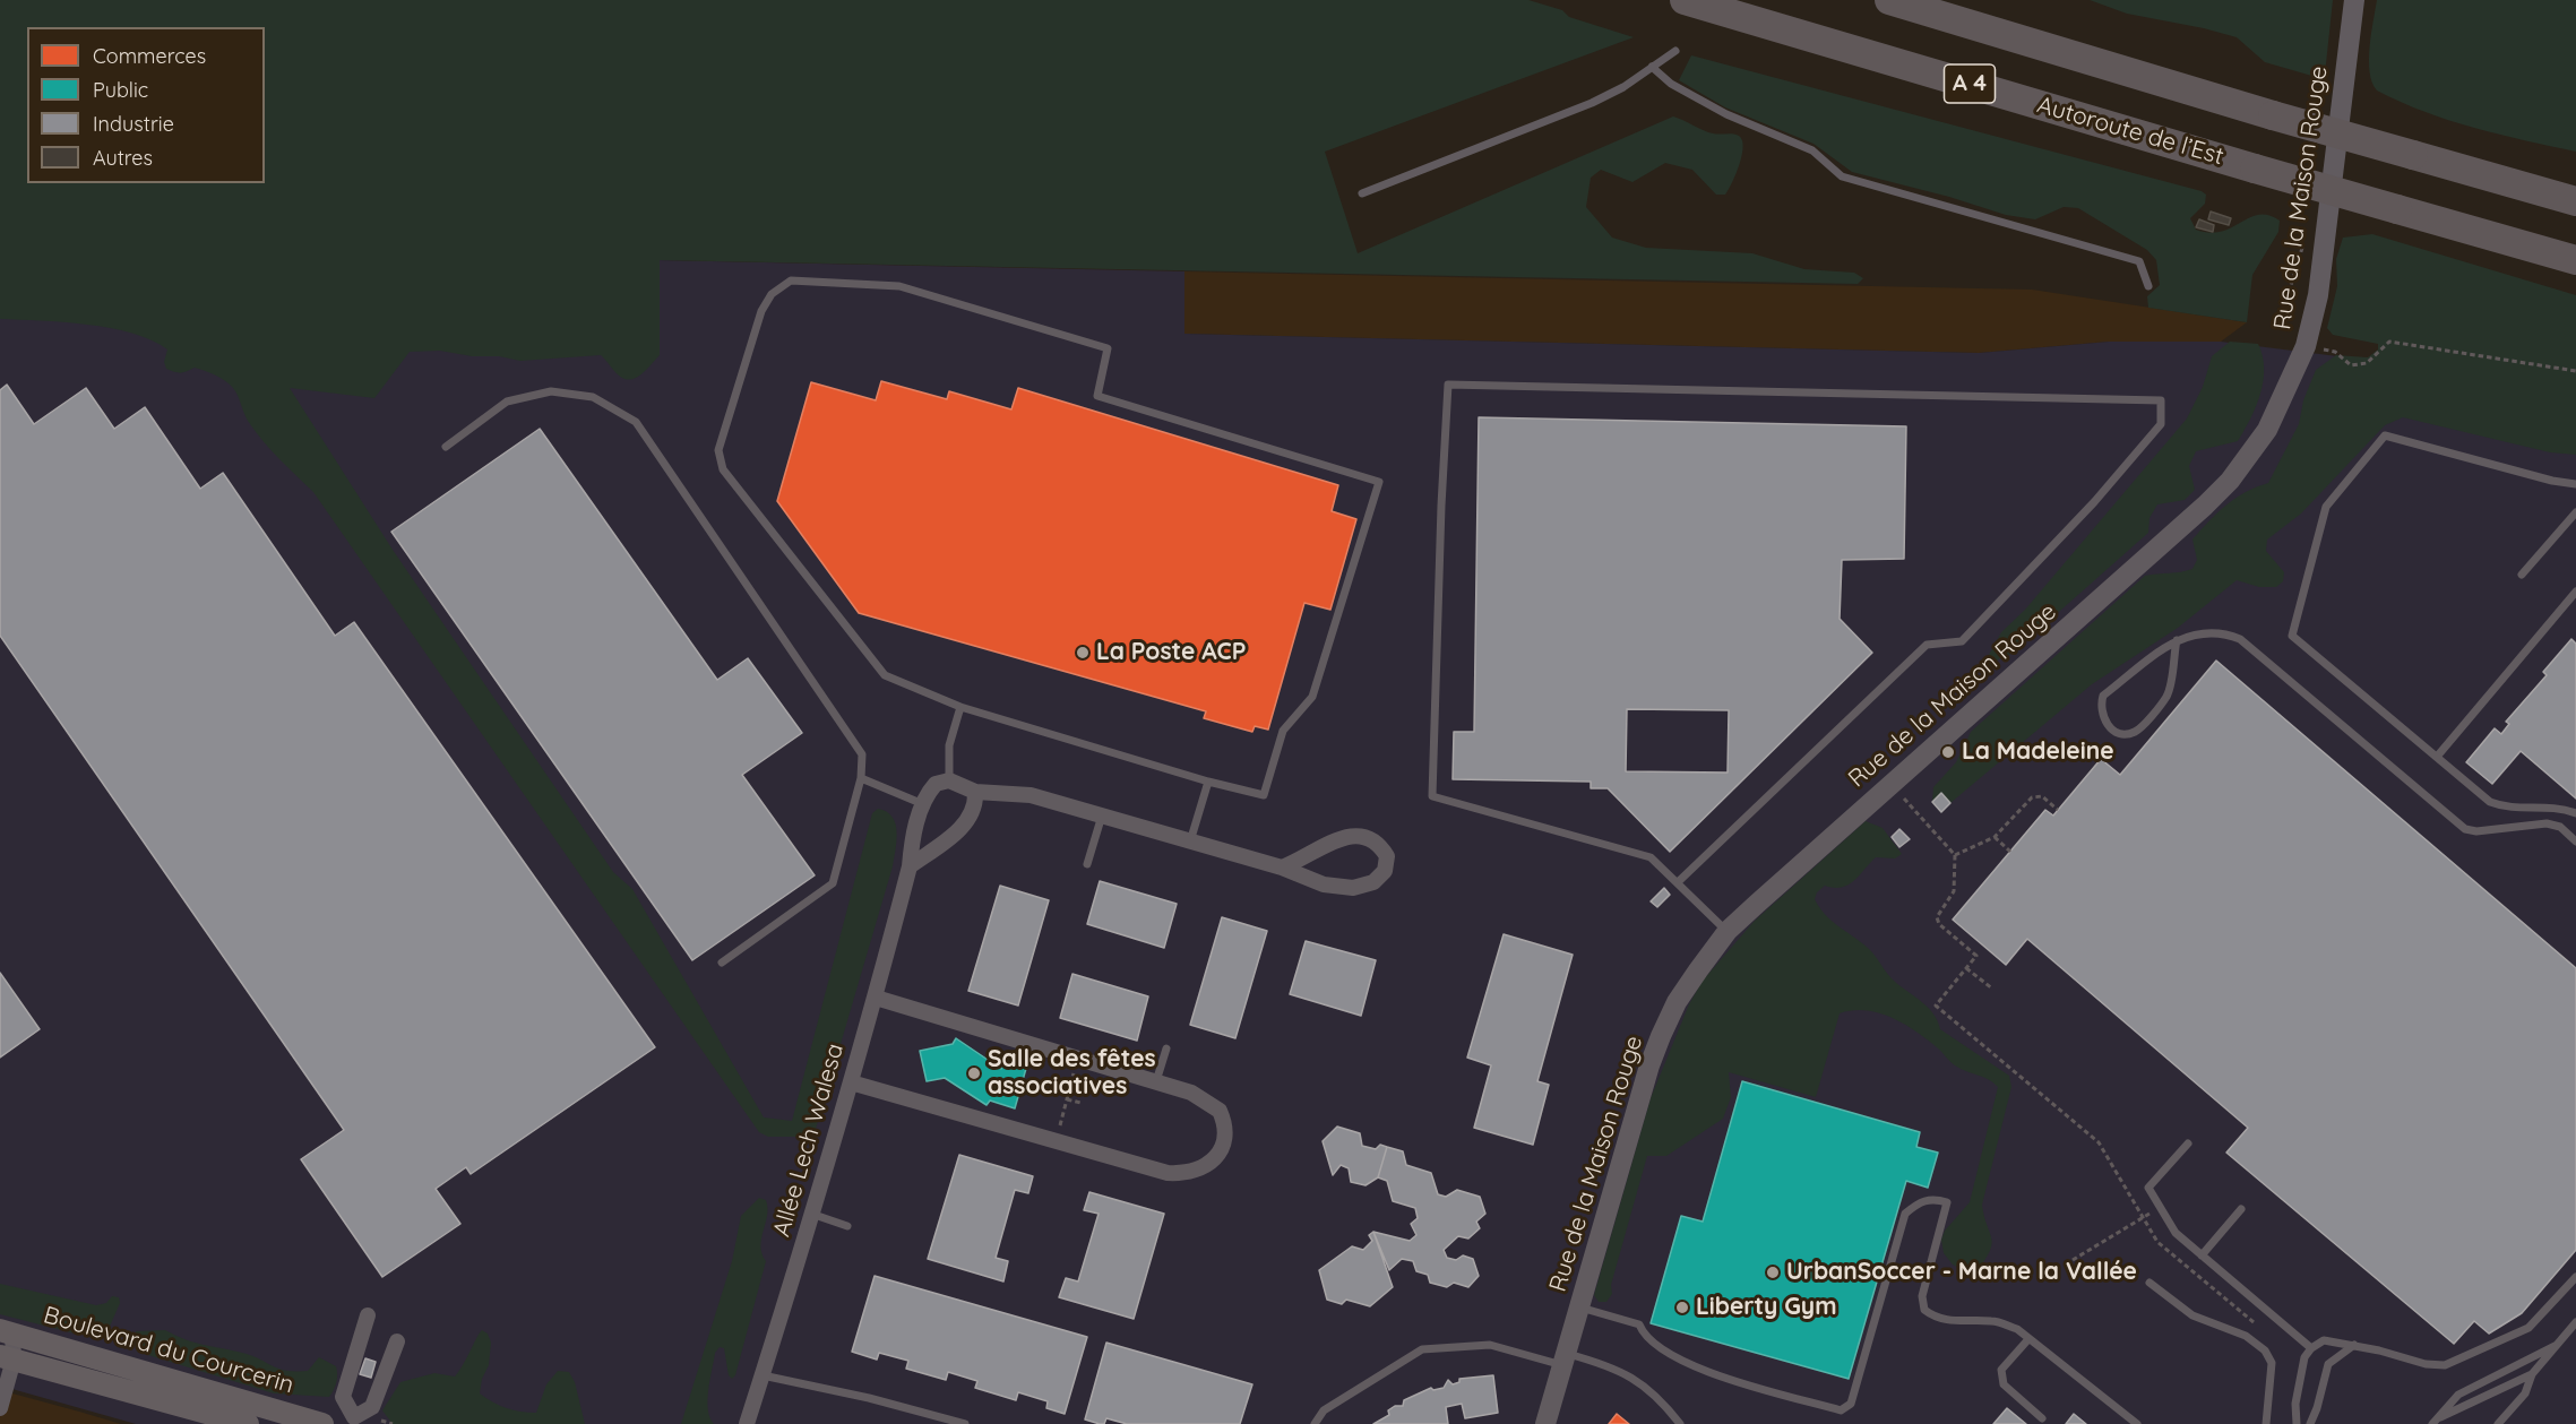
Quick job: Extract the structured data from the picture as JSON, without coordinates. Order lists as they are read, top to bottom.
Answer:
{
  "streets": {
    "highway": ["A 4", "Autoroute de l’Est"],
    "main road": ["Boulevard du Courcerin"],
    "street": ["Rue de la Maison Rouge", "Allée Lech Walesa"]
  },
  "places": [
    "La Poste ACP",
    "La Madeleine",
    "Salle des fêtes associatives",
    "UrbanSoccer - Marne la Vallée",
    "Liberty Gym"
  ],
  "legend": [
    "Commerces",
    "Public",
    "Industrie",
    "Autres"
  ]
}
